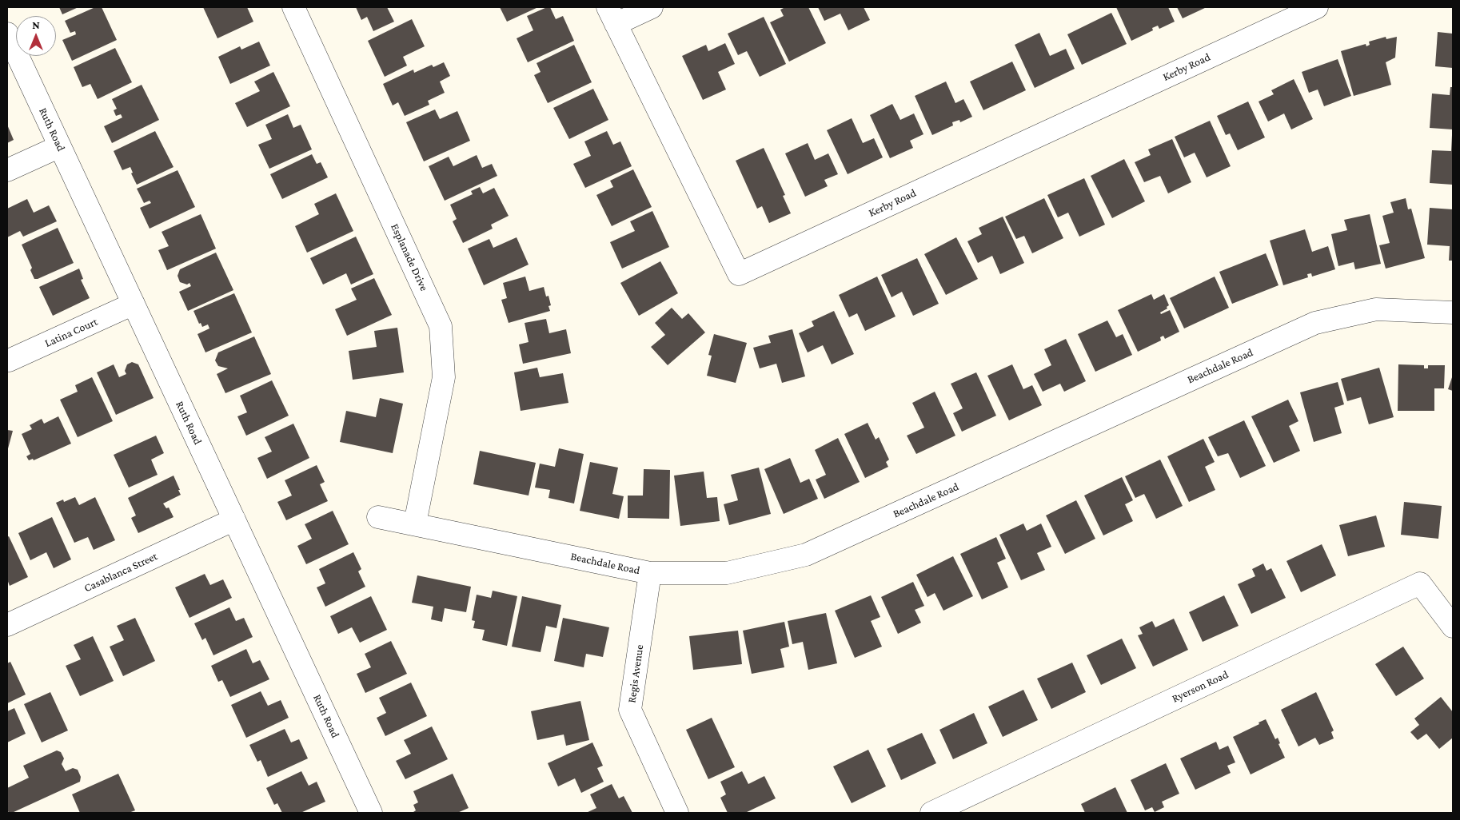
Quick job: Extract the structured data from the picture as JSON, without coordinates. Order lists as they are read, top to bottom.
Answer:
{
  "streets": {
    "street": [
      "Kerby Road",
      "Ruth Road",
      "Esplanade Drive",
      "Latina Court",
      "Beachdale Road",
      "Casablanca Street",
      "Regis Avenue",
      "Ryerson Road"
    ]
  },
  "crossings": [
    ["Ruth Road", "Latina Court"],
    ["Ruth Road", "Casablanca Street"],
    ["Esplanade Drive", "Beachdale Road"],
    ["Beachdale Road", "Regis Avenue"]
  ],
  "north": "top"
}
